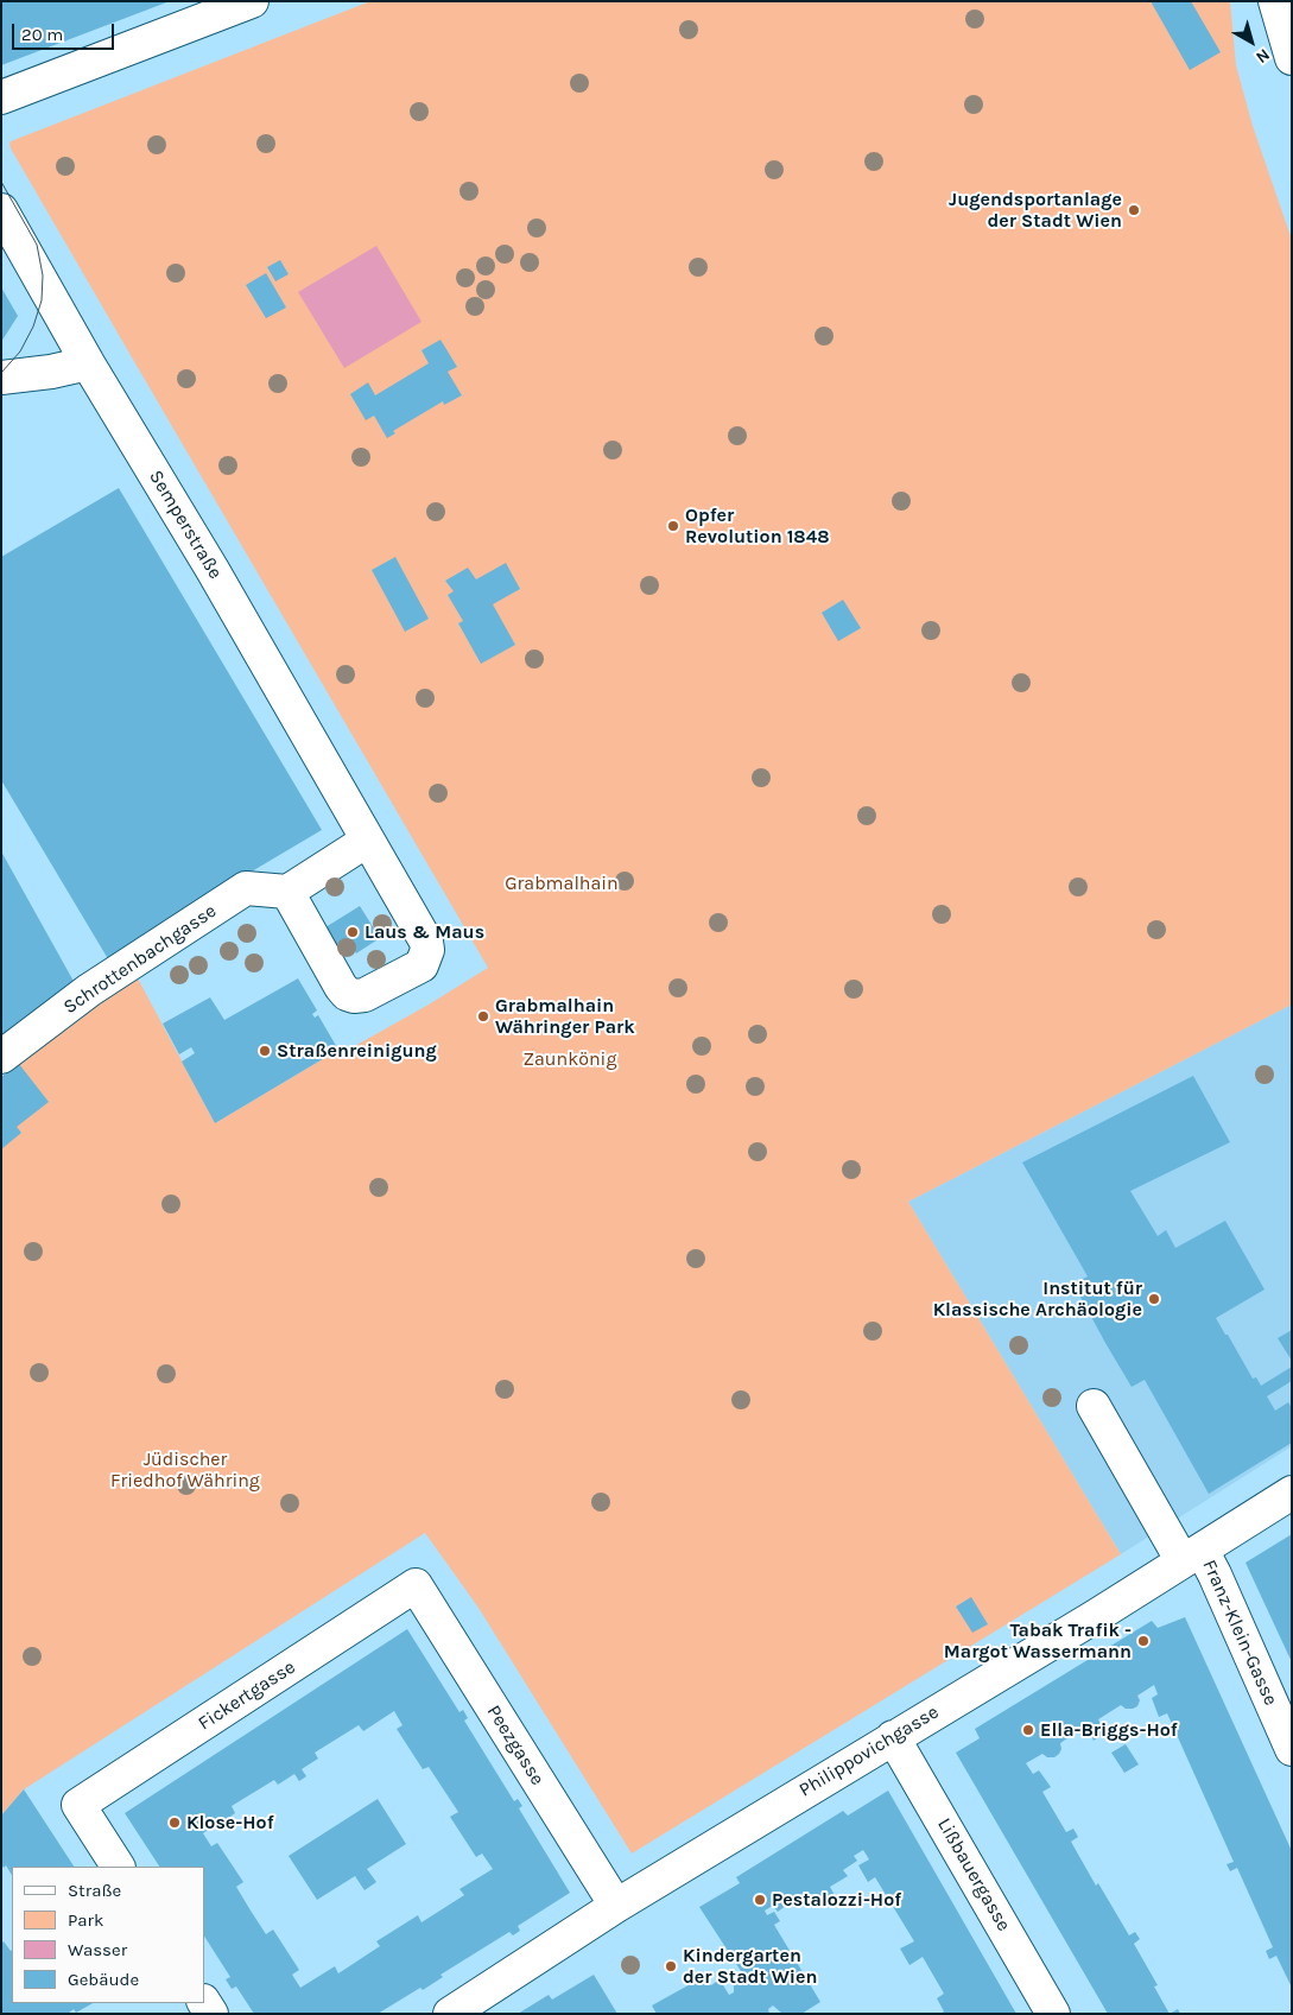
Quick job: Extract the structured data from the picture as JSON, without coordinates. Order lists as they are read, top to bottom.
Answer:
{
  "streets": {
    "street": [
      "Semperstraße",
      "Schrottenbachgasse",
      "Franz-Klein-Gasse",
      "Fickertgasse",
      "Peezgasse",
      "Philippovichgasse",
      "Lißbauergasse"
    ]
  },
  "crossings": [
    ["Semperstraße", "Schrottenbachgasse"],
    ["Franz-Klein-Gasse", "Philippovichgasse"],
    ["Fickertgasse", "Peezgasse"],
    ["Peezgasse", "Philippovichgasse"],
    ["Philippovichgasse", "Lißbauergasse"]
  ],
  "parks": ["Grabmalhain", "Zaunkönig", "Jüdischer Friedhof Währing"],
  "places": [
    "Jugendsportanlage der Stadt Wien",
    "Opfer Revolution 1848",
    "Laus & Maus",
    "Grabmalhain Währinger Park",
    "Straßenreinigung",
    "Institut für Klassische Archäologie",
    "Tabak Trafik - Margot Wassermann",
    "Ella-Briggs-Hof",
    "Klose-Hof",
    "Pestalozzi-Hof",
    "Kindergarten der Stadt Wien"
  ],
  "legend": [
    "Straße",
    "Park",
    "Wasser",
    "Gebäude"
  ],
  "scale_bar": "20 m",
  "north": "bottom right"
}
